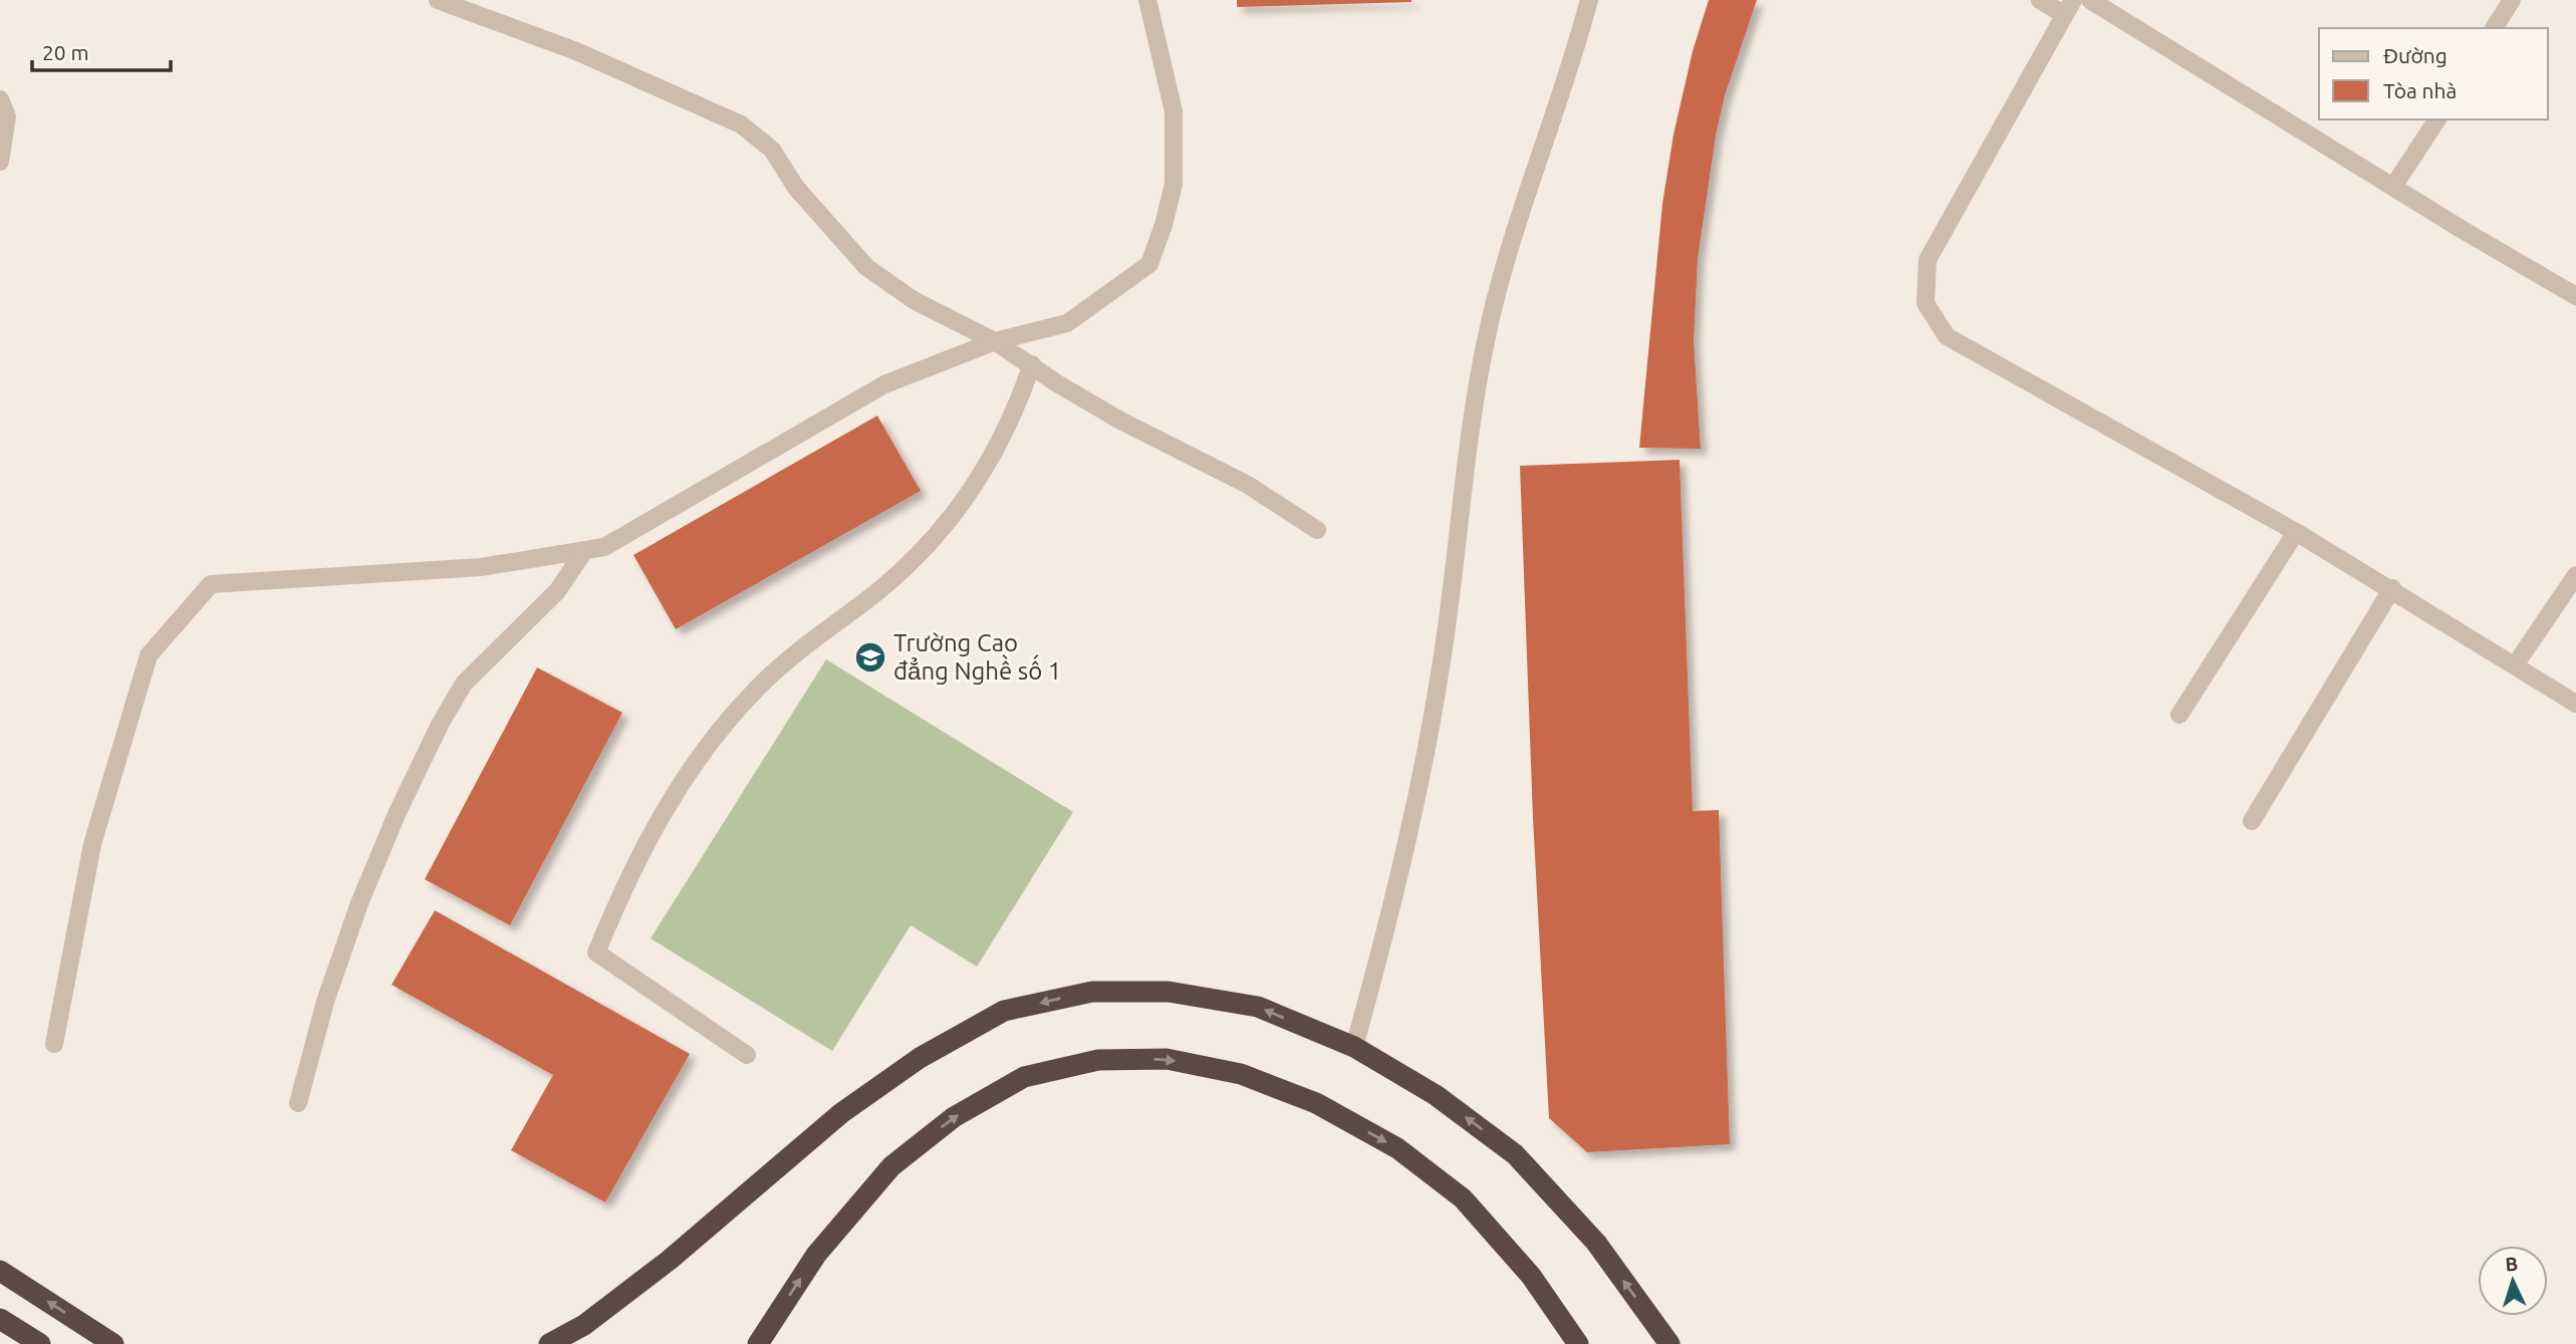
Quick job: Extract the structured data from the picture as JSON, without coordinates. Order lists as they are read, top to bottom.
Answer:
{
  "places": {
    "school or university": ["Trường Cao đẳng Nghề số 1"]
  },
  "legend": ["Đường", "Tòa nhà"],
  "scale_bar": "20 m",
  "north": "top"
}
